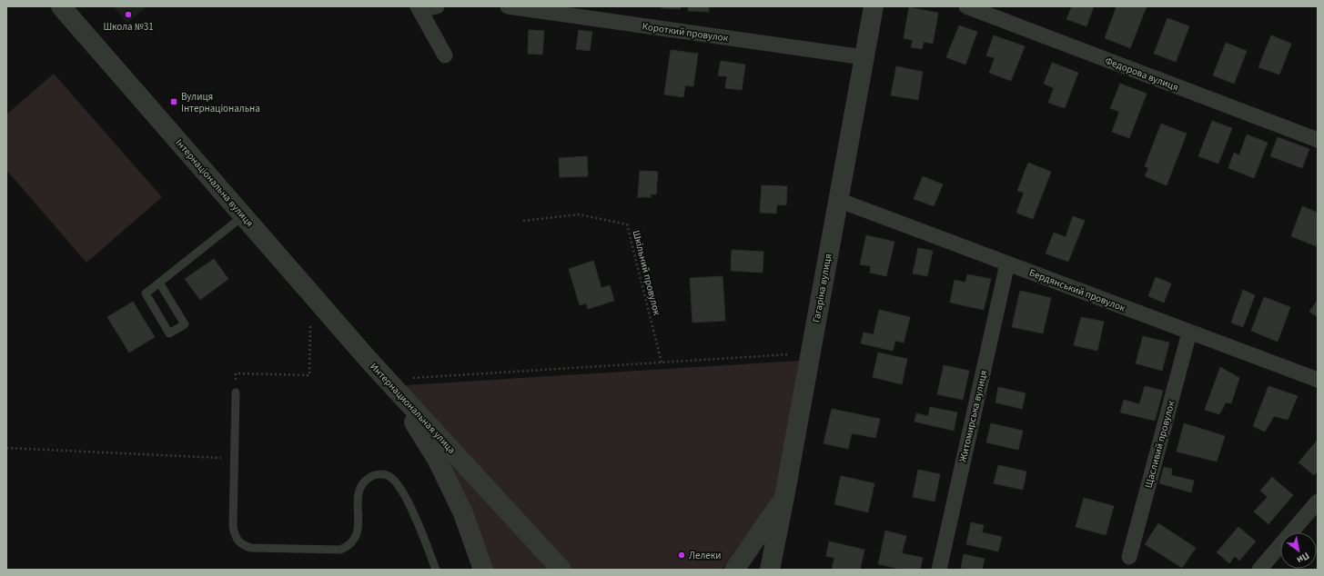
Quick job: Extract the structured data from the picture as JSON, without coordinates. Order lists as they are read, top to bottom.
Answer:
{
  "streets": {
    "street": [
      "Короткий провулок",
      "Федорова вулиця",
      "Інтернаціональна вулиця",
      "Гагаріна вулиця",
      "Бердянський провулок",
      "Интернациональная улица",
      "Житомирська вулиця",
      "Щасливий провулок"
    ],
    "path": ["Шкільний провулок"]
  },
  "crossings": [
    ["Короткий провулок", "Гагаріна вулиця"],
    ["Інтернаціональна вулиця", "Интернациональная улица"],
    ["Гагаріна вулиця", "Бердянський провулок"],
    ["Бердянський провулок", "Житомирська вулиця"],
    ["Бердянський провулок", "Щасливий провулок"]
  ],
  "places": {
    "other": ["Школа №31", "Лелеки"],
    "transit": ["Вулиця Інтернаціональна"]
  },
  "north": "bottom right"
}
